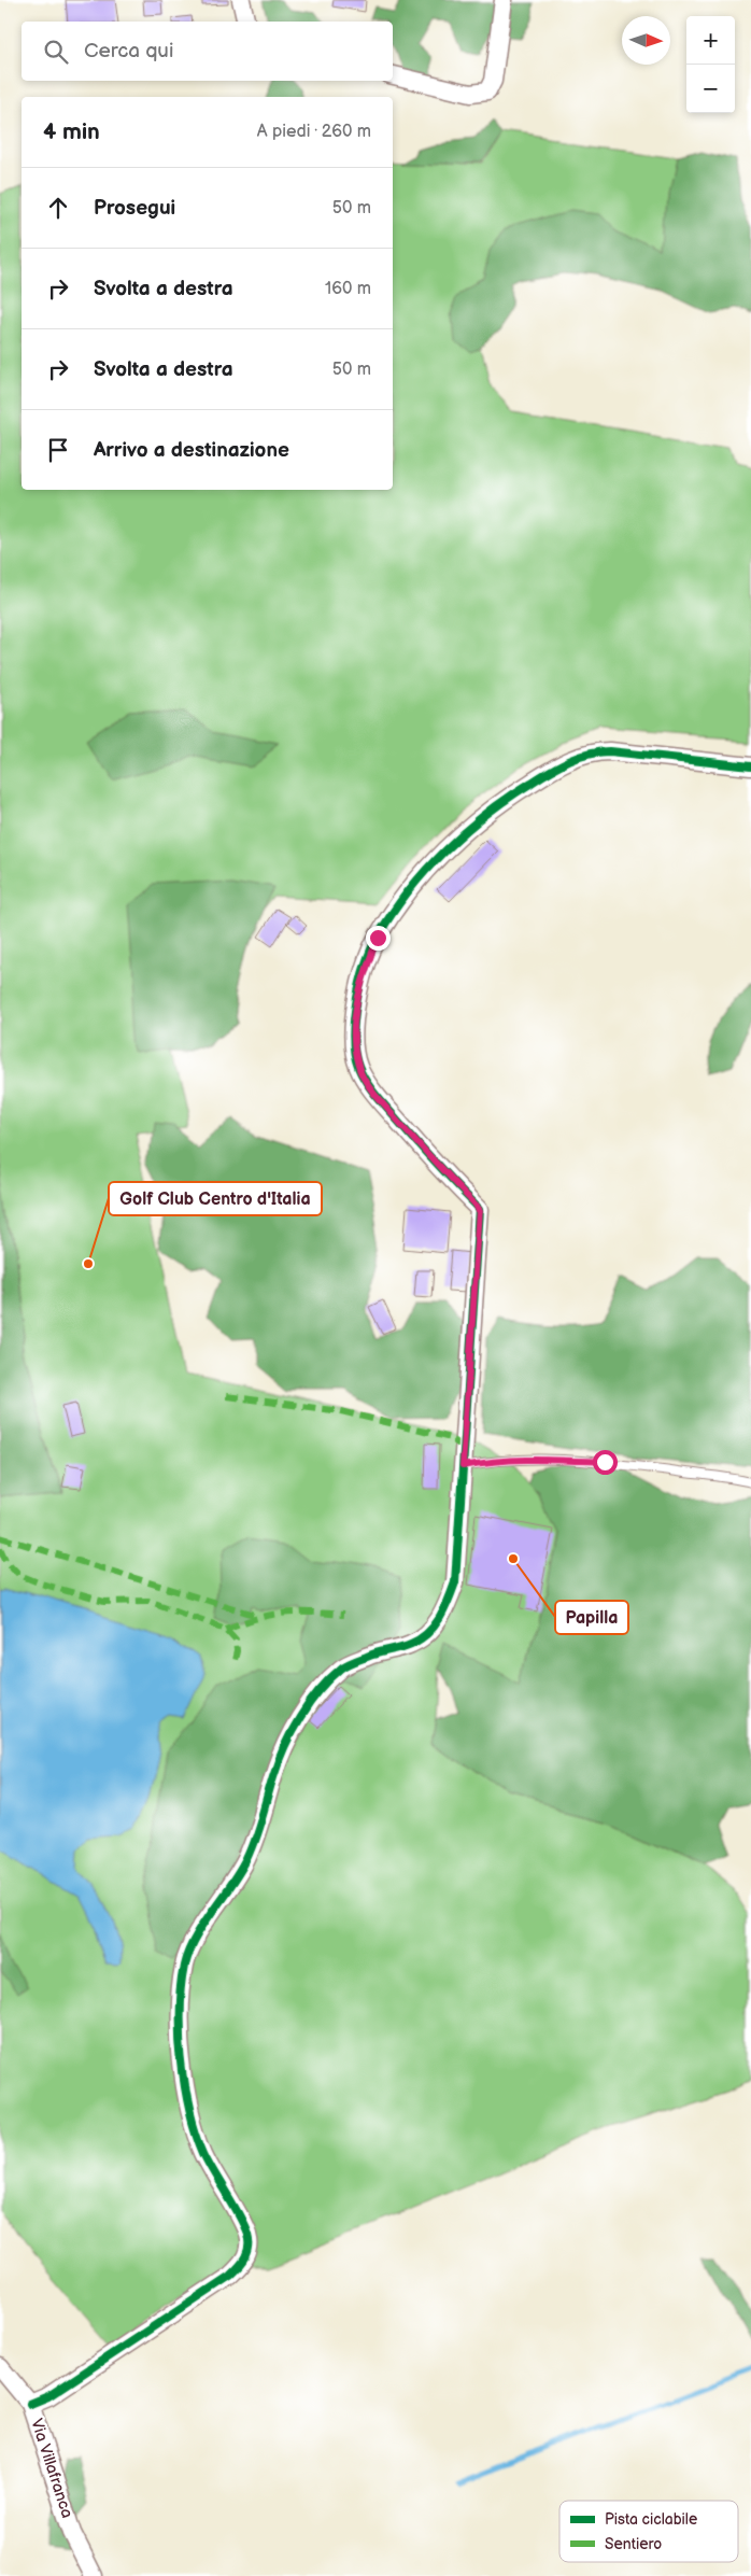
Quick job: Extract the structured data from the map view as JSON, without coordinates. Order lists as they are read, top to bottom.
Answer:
{
  "streets": {
    "street": ["Via Villafranca"]
  },
  "places": ["Golf Club Centro d'Italia", "Papilla"],
  "legend": ["Pista ciclabile", "Sentiero"],
  "north": "right",
  "page": {
    "map_buttons": ["+", "−"],
    "search": "Cerca qui",
    "heading": ["4 min", "A piedi · 260 m"],
    "list": [
      ["Prosegui", "50 m"],
      ["Svolta a destra", "160 m"],
      ["Svolta a destra", "50 m"],
      "Arrivo a destinazione"
    ]
  }
}
